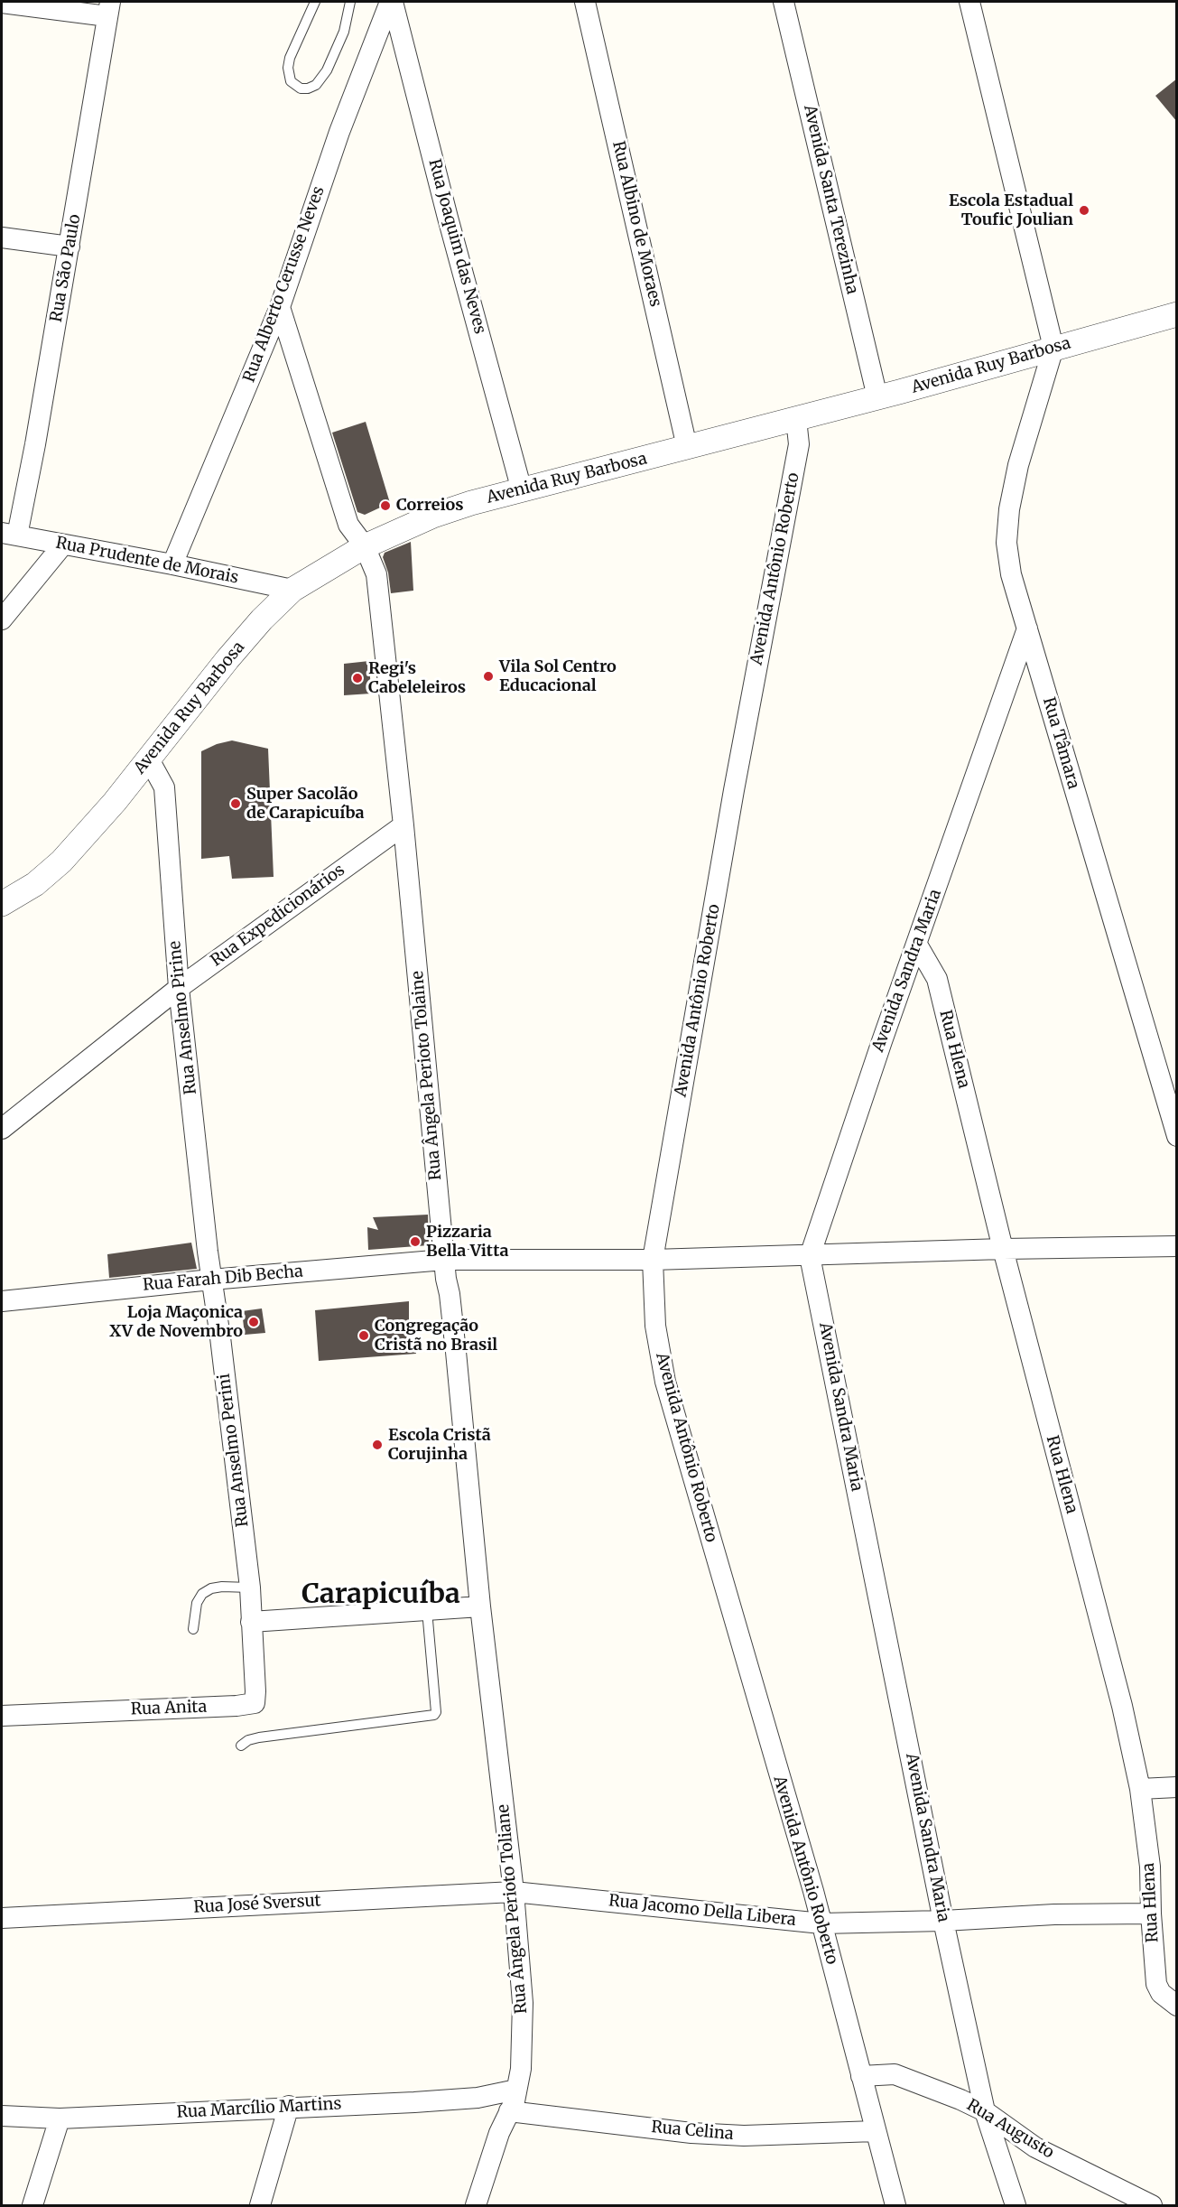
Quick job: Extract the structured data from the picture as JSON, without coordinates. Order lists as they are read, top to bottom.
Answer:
{
  "streets": {
    "street": [
      "Avenida Santa Terezinha",
      "Rua Albino de Moraes",
      "Rua Joaquim das Neves",
      "Rua São Paulo",
      "Rua Alberto Cerusse Neves",
      "Avenida Ruy Barbosa",
      "Rua Prudente de Morais",
      "Avenida Antônio Roberto",
      "Rua Tâmara",
      "Rua Expedicionários",
      "Avenida Sandra Maria",
      "Rua Anselmo Pirine",
      "Rua Hlena",
      "Rua Ângela Perioto Tolaine",
      "Rua Farah Dib Becha",
      "Rua Anselmo Perini",
      "Rua Anita",
      "Rua José Sversut",
      "Rua Ângela Perioto Toliane",
      "Rua Jacomo Della Libera",
      "Rua Marcílio Martins",
      "Rua Augusto",
      "Rua Celina"
    ]
  },
  "crossings": [
    ["Avenida Santa Terezinha", "Avenida Ruy Barbosa"],
    ["Rua Albino de Moraes", "Avenida Ruy Barbosa"],
    ["Rua Joaquim das Neves", "Rua Alberto Cerusse Neves"],
    ["Rua Joaquim das Neves", "Avenida Ruy Barbosa"],
    ["Rua São Paulo", "Rua Prudente de Morais"],
    ["Rua Alberto Cerusse Neves", "Rua Prudente de Morais"],
    ["Rua Alberto Cerusse Neves", "Rua Ângela Perioto Tolaine"],
    ["Avenida Ruy Barbosa", "Rua Prudente de Morais"],
    ["Avenida Ruy Barbosa", "Avenida Antônio Roberto"],
    ["Avenida Ruy Barbosa", "Rua Tâmara"],
    ["Avenida Ruy Barbosa", "Rua Anselmo Pirine"],
    ["Avenida Ruy Barbosa", "Rua Ângela Perioto Tolaine"],
    ["Avenida Antônio Roberto", "Rua Farah Dib Becha"],
    ["Avenida Antônio Roberto", "Rua Jacomo Della Libera"],
    ["Avenida Antônio Roberto", "Rua Augusto"],
    ["Avenida Antônio Roberto", "Rua Celina"],
    ["Rua Tâmara", "Avenida Sandra Maria"],
    ["Rua Expedicionários", "Rua Anselmo Pirine"],
    ["Rua Expedicionários", "Rua Ângela Perioto Tolaine"],
    ["Avenida Sandra Maria", "Rua Hlena"],
    ["Avenida Sandra Maria", "Rua Farah Dib Becha"],
    ["Avenida Sandra Maria", "Rua Jacomo Della Libera"],
    ["Avenida Sandra Maria", "Rua Augusto"],
    ["Rua Anselmo Pirine", "Rua Farah Dib Becha"],
    ["Rua Anselmo Pirine", "Rua Anselmo Perini"],
    ["Rua Hlena", "Rua Farah Dib Becha"],
    ["Rua Hlena", "Rua Jacomo Della Libera"],
    ["Rua Ângela Perioto Tolaine", "Rua Farah Dib Becha"],
    ["Rua Ângela Perioto Tolaine", "Rua Ângela Perioto Toliane"],
    ["Rua Farah Dib Becha", "Rua Anselmo Perini"],
    ["Rua Anselmo Perini", "Rua Anita"],
    ["Rua José Sversut", "Rua Ângela Perioto Toliane"],
    ["Rua José Sversut", "Rua Jacomo Della Libera"],
    ["Rua Ângela Perioto Toliane", "Rua Jacomo Della Libera"],
    ["Rua Ângela Perioto Toliane", "Rua Marcílio Martins"],
    ["Rua Ângela Perioto Toliane", "Rua Celina"]
  ],
  "districts": ["Carapicuíba"],
  "places": [
    "Escola Estadual Toufic Joulian",
    "Correios",
    "Vila Sol Centro Educacional",
    "Regi's Cabeleleiros",
    "Super Sacolão de Carapicuíba",
    "Pizzaria Bella Vitta",
    "Loja Maçonica XV de Novembro",
    "Congregação Cristã no Brasil",
    "Escola Cristã Corujinha"
  ]
}
